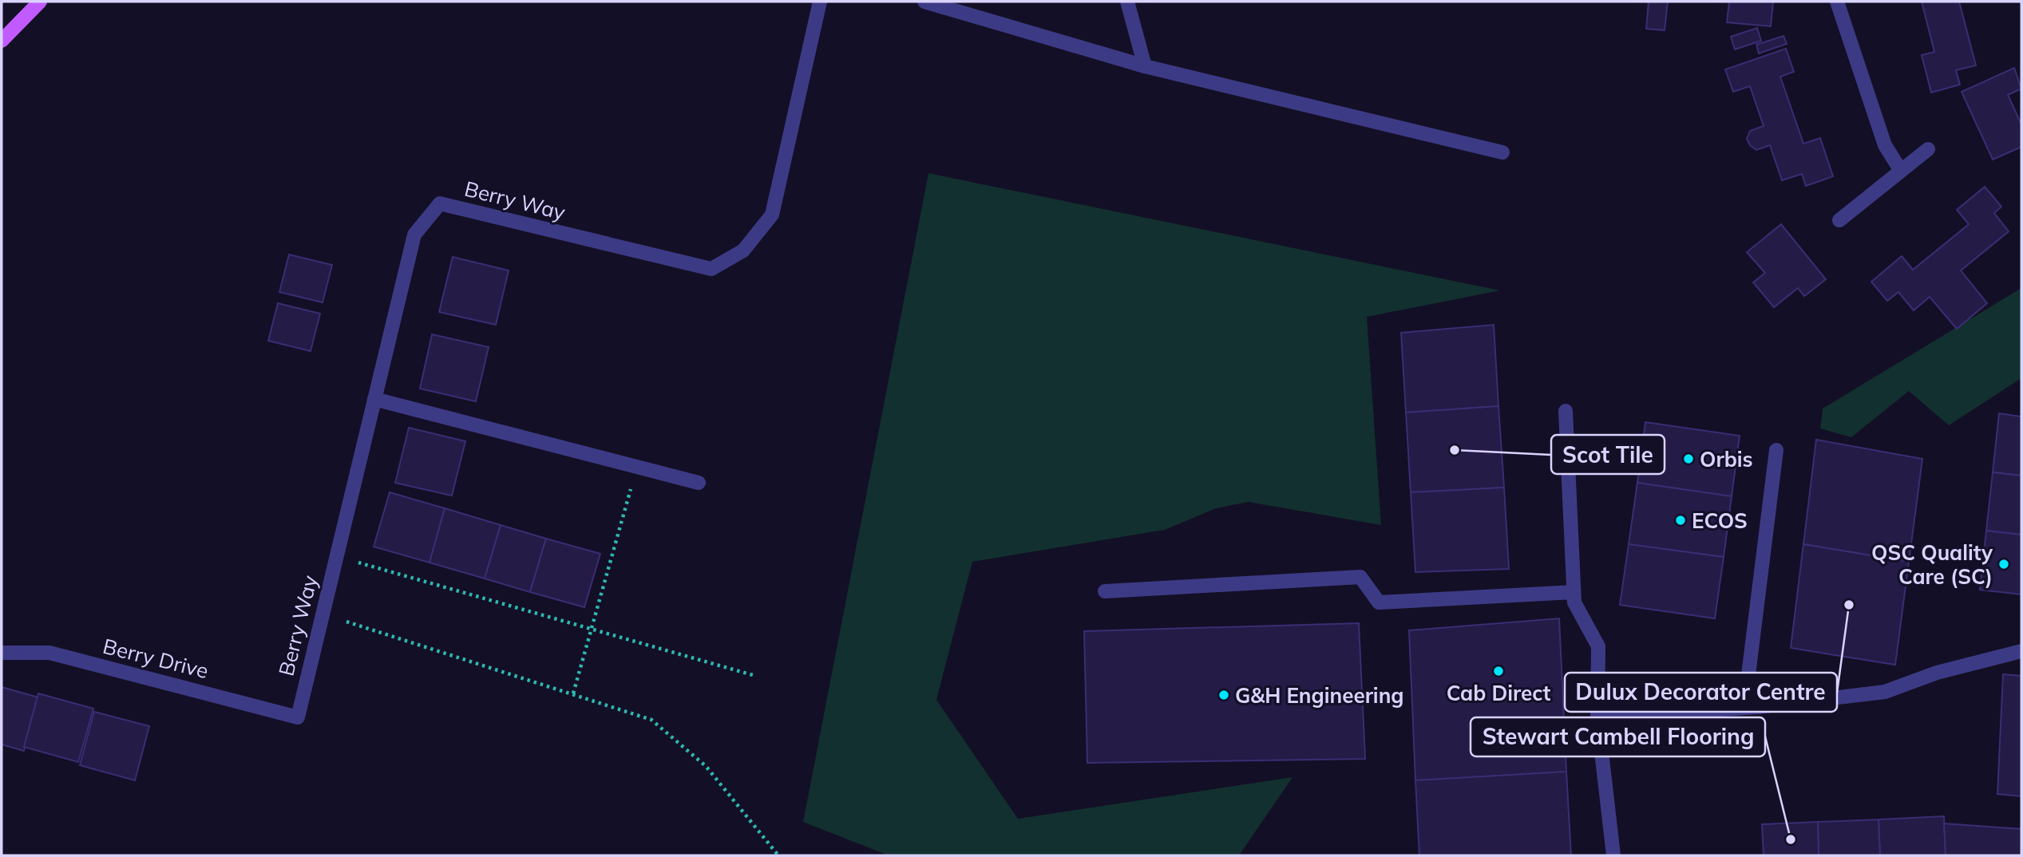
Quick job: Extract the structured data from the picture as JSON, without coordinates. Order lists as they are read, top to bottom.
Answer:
{
  "streets": {
    "street": ["Berry Way", "Berry Drive"]
  },
  "crossings": [
    ["Berry Way", "Berry Drive"]
  ],
  "places": [
    "Scot Tile",
    "Orbis",
    "ECOS",
    "QSC Quality Care (SC)",
    "Dulux Decorator Centre",
    "Cab Direct",
    "G&H Engineering",
    "Stewart Cambell Flooring"
  ]
}
